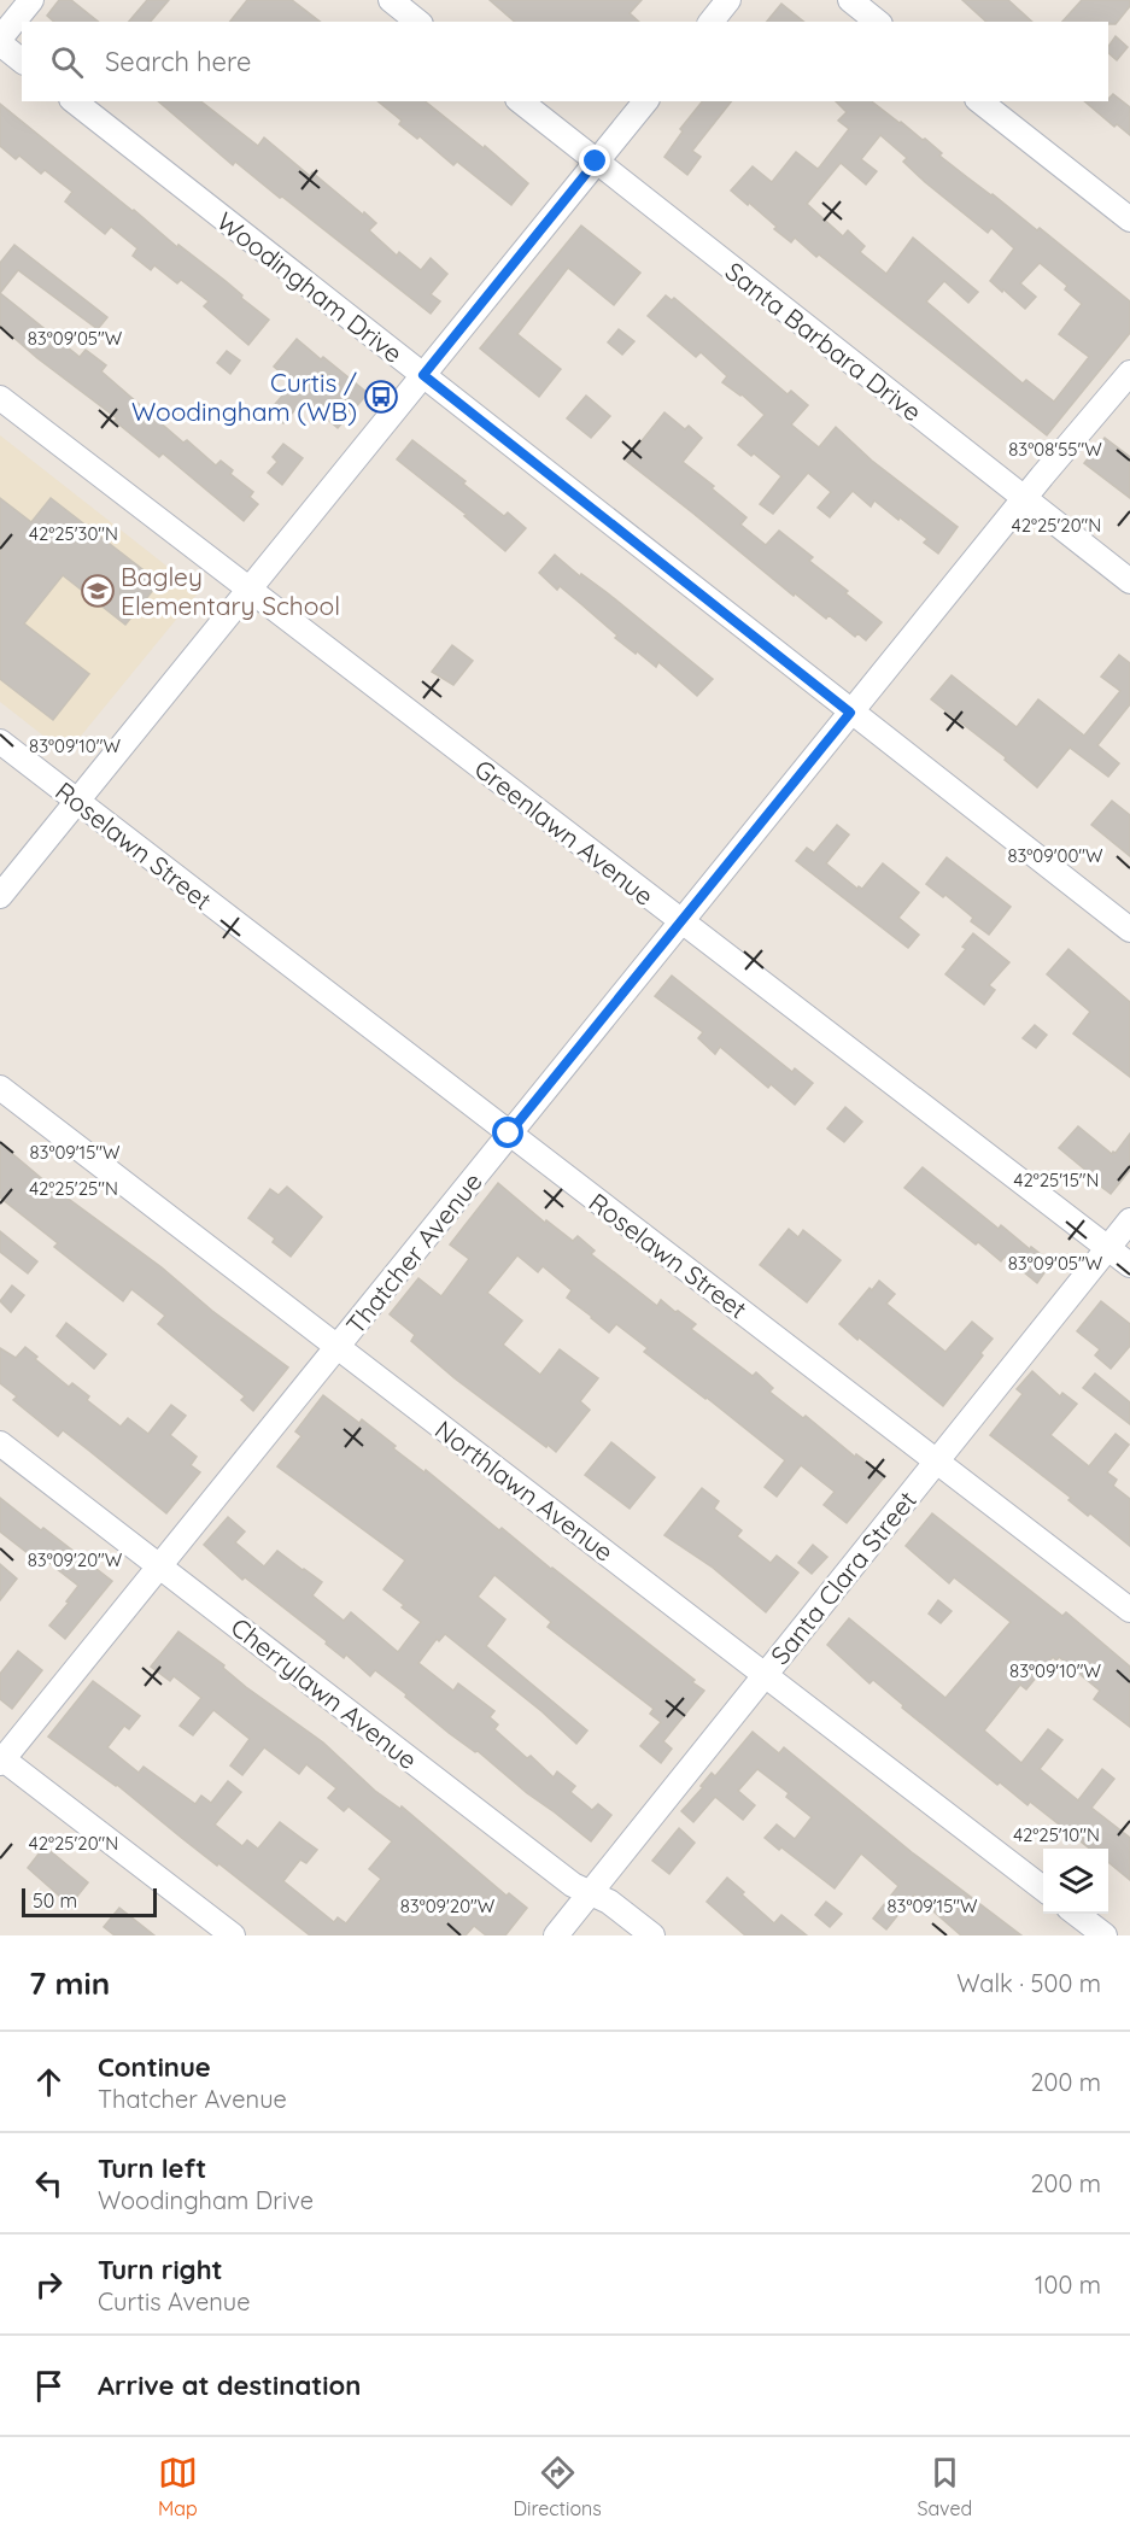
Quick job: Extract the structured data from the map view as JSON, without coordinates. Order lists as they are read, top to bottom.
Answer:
{
  "streets": {
    "street": [
      "Woodingham Drive",
      "Santa Barbara Drive",
      "Greenlawn Avenue",
      "Roselawn Street",
      "Thatcher Avenue",
      "Northlawn Avenue",
      "Santa Clara Street",
      "Cherrylawn Avenue"
    ]
  },
  "crossings": [
    ["Woodingham Drive", "Thatcher Avenue"],
    ["Santa Barbara Drive", "Thatcher Avenue"],
    ["Greenlawn Avenue", "Thatcher Avenue"],
    ["Greenlawn Avenue", "Santa Clara Street"],
    ["Roselawn Street", "Thatcher Avenue"],
    ["Roselawn Street", "Santa Clara Street"],
    ["Thatcher Avenue", "Northlawn Avenue"],
    ["Thatcher Avenue", "Cherrylawn Avenue"],
    ["Northlawn Avenue", "Santa Clara Street"],
    ["Santa Clara Street", "Cherrylawn Avenue"]
  ],
  "places": {
    "bus stop": ["Curtis / Woodingham (WB)"],
    "school or university": ["Bagley Elementary School"]
  },
  "scale_bar": "50 m",
  "page": {
    "search": "Search here",
    "scale": "50 m",
    "heading": ["7 min", "Walk · 500 m"],
    "list": [
      ["Continue", "Thatcher Avenue", "200 m"],
      ["Turn left", "Woodingham Drive", "200 m"],
      ["Turn right", "Curtis Avenue", "100 m"],
      "Arrive at destination"
    ],
    "nav": ["Map", "Directions", "Saved"]
  },
  "coordinates": [
    "83°09'05\"W",
    "83°08'55\"W",
    "42°25'20\"N",
    "42°25'30\"N",
    "83°09'10\"W",
    "83°09'00\"W",
    "83°09'15\"W",
    "42°25'15\"N",
    "42°25'25\"N",
    "83°09'20\"W",
    "42°25'10\"N"
  ]
}
